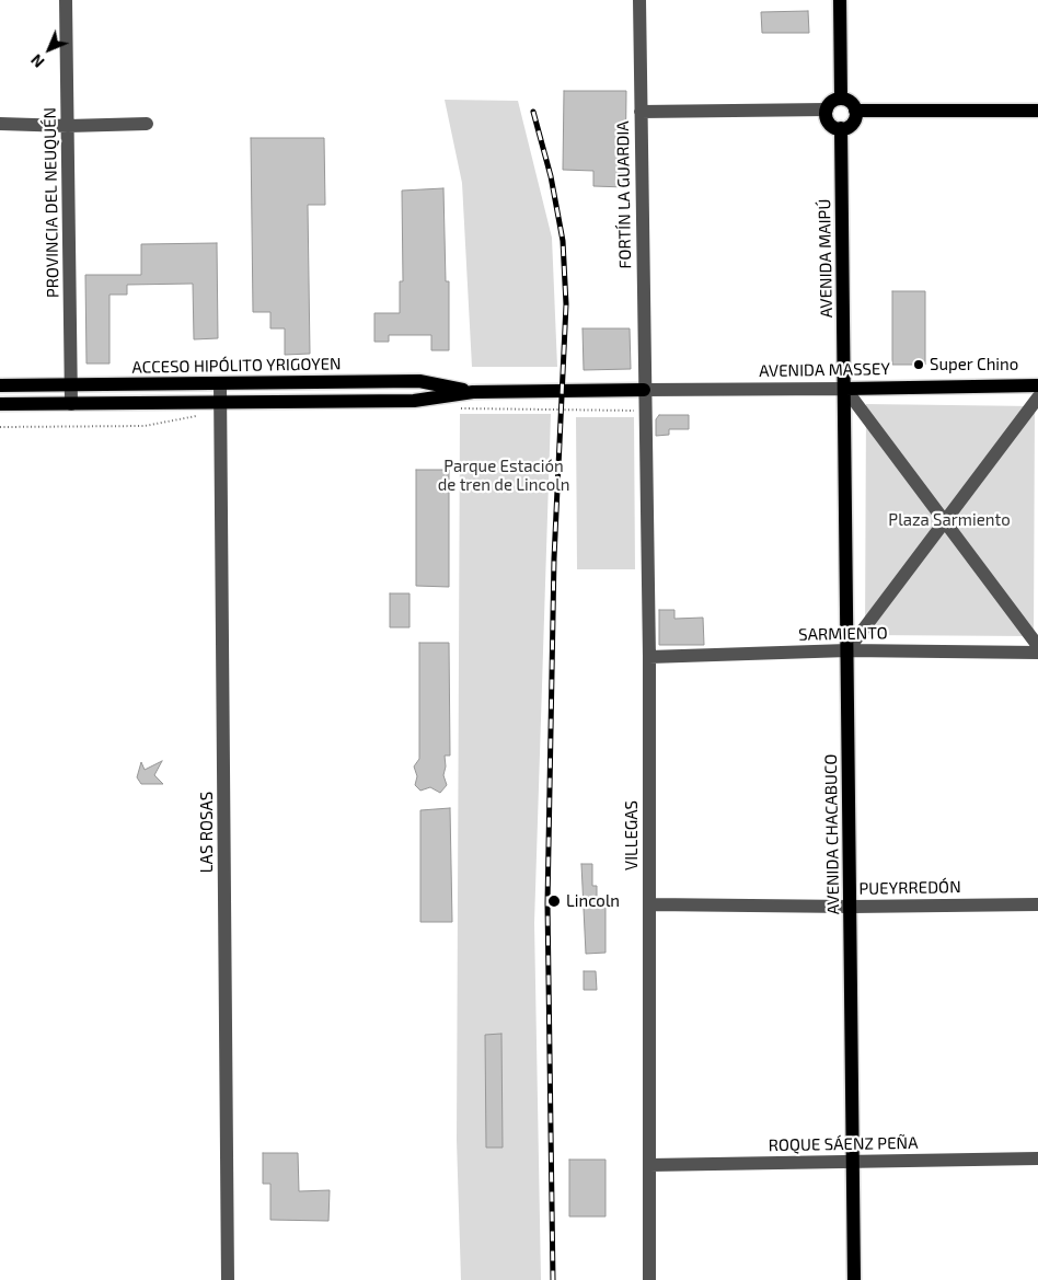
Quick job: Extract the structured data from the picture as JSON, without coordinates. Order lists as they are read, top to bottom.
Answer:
{
  "streets": {
    "main road": [
      "AVENIDA MAIPÚ",
      "ACCESO HIPÓLITO YRIGOYEN",
      "AVENIDA MASSEY",
      "AVENIDA CHACABUCO"
    ],
    "street": [
      "FORTÍN LA GUARDIA",
      "PROVINCIA DEL NEUQUÉN",
      "SARMIENTO",
      "LAS ROSAS",
      "VILLEGAS",
      "PUEYRREDÓN",
      "ROQUE SÁENZ PEÑA"
    ]
  },
  "crossings": [
    ["FORTÍN LA GUARDIA", "ACCESO HIPÓLITO YRIGOYEN"],
    ["FORTÍN LA GUARDIA", "AVENIDA MASSEY"],
    ["FORTÍN LA GUARDIA", "VILLEGAS"],
    ["PROVINCIA DEL NEUQUÉN", "ACCESO HIPÓLITO YRIGOYEN"],
    ["AVENIDA MAIPÚ", "AVENIDA MASSEY"],
    ["AVENIDA MAIPÚ", "AVENIDA CHACABUCO"],
    ["ACCESO HIPÓLITO YRIGOYEN", "AVENIDA MASSEY"],
    ["ACCESO HIPÓLITO YRIGOYEN", "LAS ROSAS"],
    ["ACCESO HIPÓLITO YRIGOYEN", "VILLEGAS"],
    ["AVENIDA MASSEY", "AVENIDA CHACABUCO"],
    ["AVENIDA MASSEY", "VILLEGAS"],
    ["SARMIENTO", "AVENIDA CHACABUCO"],
    ["SARMIENTO", "VILLEGAS"],
    ["AVENIDA CHACABUCO", "PUEYRREDÓN"],
    ["AVENIDA CHACABUCO", "ROQUE SÁENZ PEÑA"],
    ["VILLEGAS", "PUEYRREDÓN"],
    ["VILLEGAS", "ROQUE SÁENZ PEÑA"]
  ],
  "parks": ["Parque Estación de tren de Lincoln", "Plaza Sarmiento"],
  "places": ["Super Chino", "Lincoln"],
  "north": "bottom left"
}
